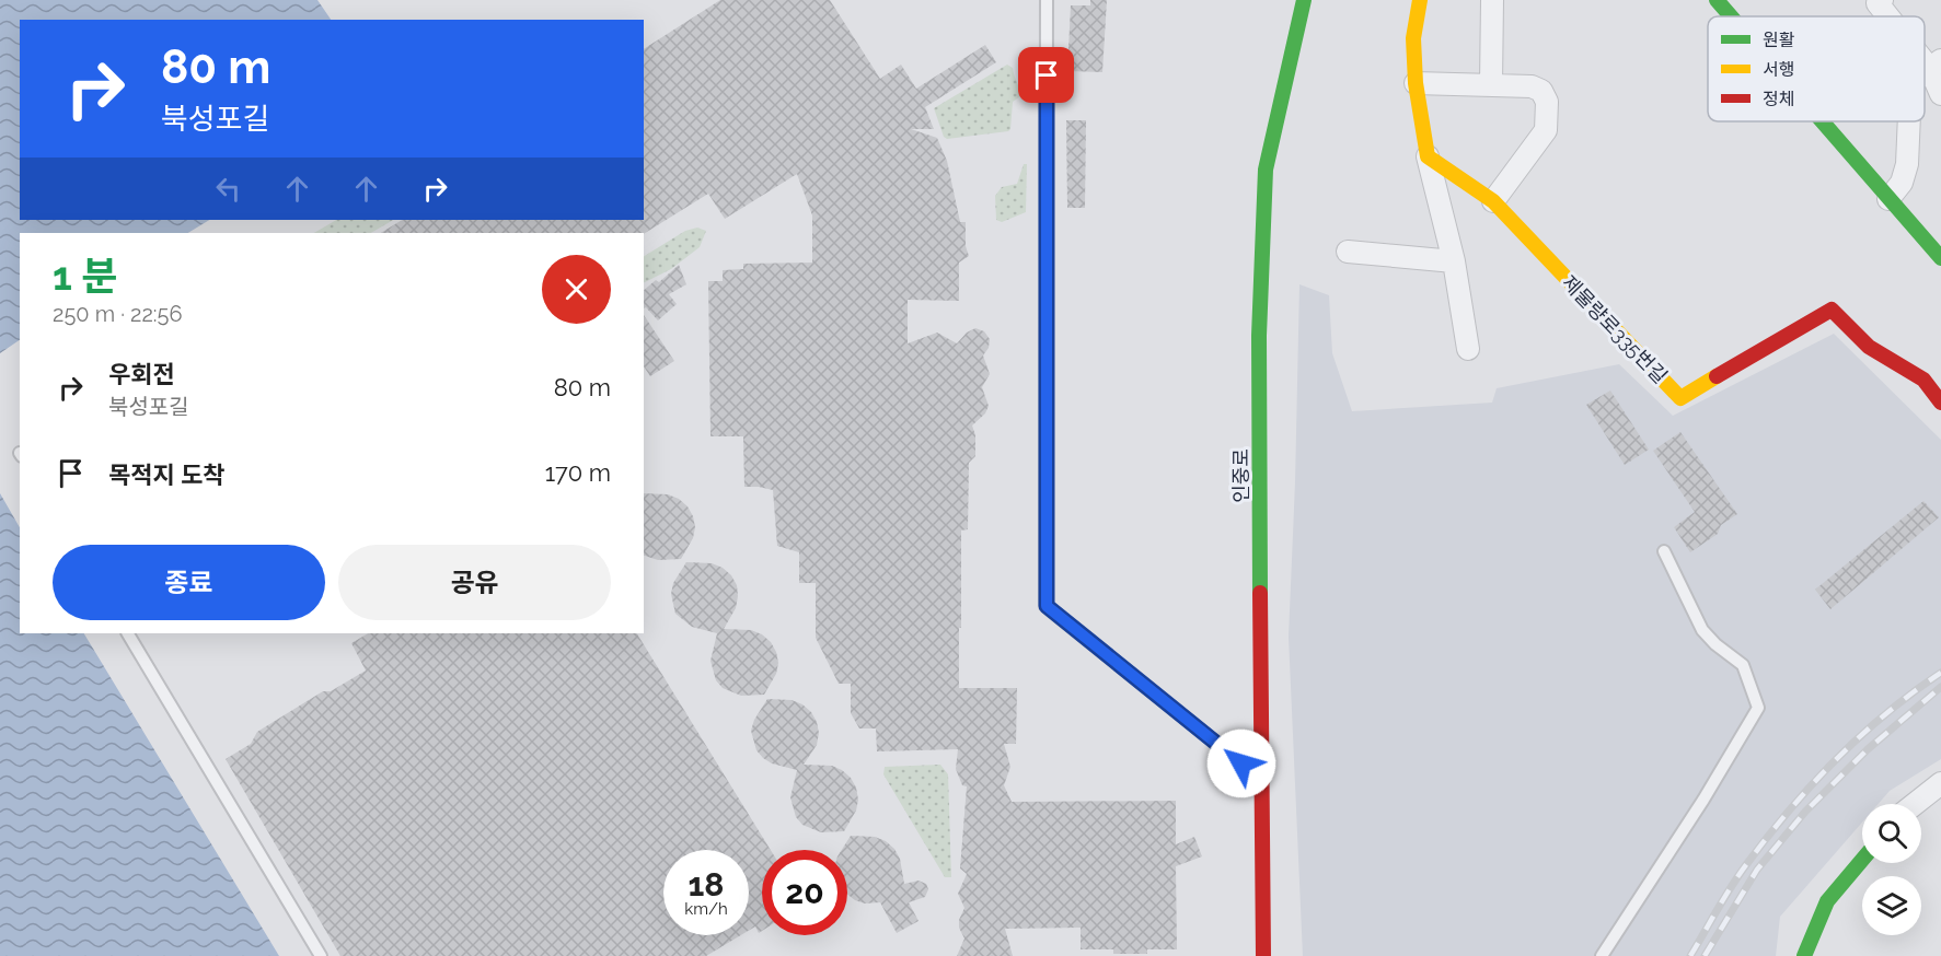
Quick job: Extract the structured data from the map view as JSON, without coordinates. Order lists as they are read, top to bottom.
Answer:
{
  "streets": {
    "street": ["제물량로335번길", "인중로"]
  },
  "legend": ["원활", "서행", "정체"],
  "page": {
    "turn": ["80 m", "북성포길"],
    "heading": ["1 분", "250 m · 22:56"],
    "list": [
      {
        "name": "우회전",
        "note": "북성포길",
        "value": "80 m"
      },
      {
        "name": "목적지 도착",
        "value": "170 m"
      }
    ],
    "buttons": ["종료", "공유"],
    "speed": "18 km/h",
    "limit": "20"
  }
}
